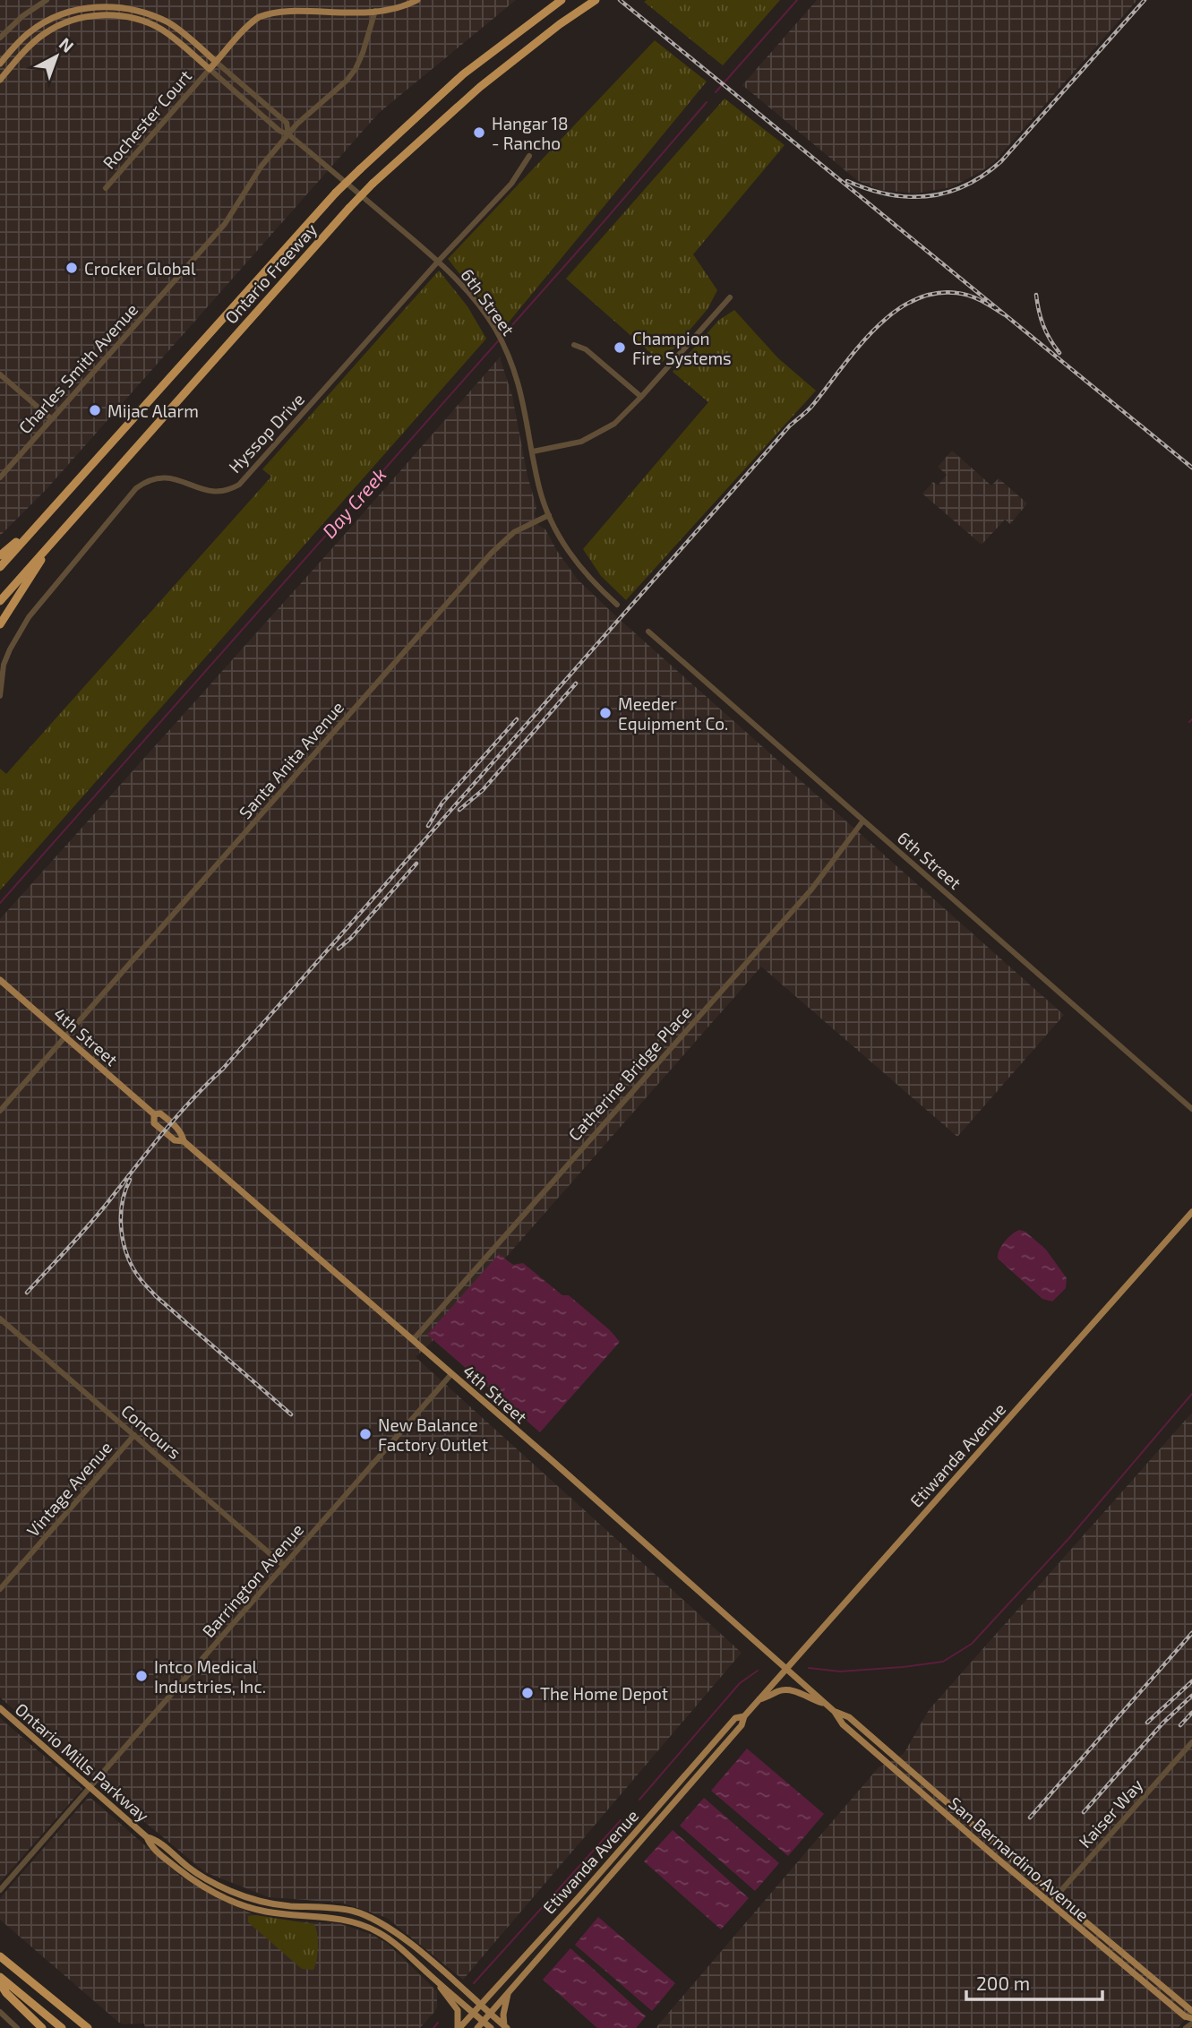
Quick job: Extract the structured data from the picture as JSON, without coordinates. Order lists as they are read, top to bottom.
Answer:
{
  "streets": {
    "highway": ["Ontario Freeway"],
    "main road": [
      "6th Street",
      "4th Street",
      "Etiwanda Avenue",
      "Ontario Mills Parkway",
      "San Bernardino Avenue"
    ],
    "street": [
      "Rochester Court",
      "Charles Smith Avenue",
      "Hyssop Drive",
      "Santa Anita Avenue",
      "Catherine Bridge Place",
      "Concours",
      "Vintage Avenue",
      "Barrington Avenue",
      "Kaiser Way"
    ]
  },
  "crossings": [
    ["Rochester Court", "6th Street"],
    ["6th Street", "Charles Smith Avenue"],
    ["6th Street", "Hyssop Drive"],
    ["6th Street", "Santa Anita Avenue"],
    ["6th Street", "Catherine Bridge Place"],
    ["Santa Anita Avenue", "4th Street"],
    ["4th Street", "Catherine Bridge Place"],
    ["4th Street", "Etiwanda Avenue"],
    ["4th Street", "Barrington Avenue"],
    ["4th Street", "San Bernardino Avenue"],
    ["Concours", "Vintage Avenue"],
    ["Concours", "Barrington Avenue"],
    ["Etiwanda Avenue", "Ontario Mills Parkway"],
    ["Etiwanda Avenue", "San Bernardino Avenue"],
    ["Barrington Avenue", "Ontario Mills Parkway"],
    ["Kaiser Way", "San Bernardino Avenue"]
  ],
  "water": ["Day Creek"],
  "places": [
    "Hangar 18 - Rancho",
    "Crocker Global",
    "Champion Fire Systems",
    "Mijac Alarm",
    "Meeder Equipment Co.",
    "New Balance Factory Outlet",
    "Intco Medical Industries, Inc.",
    "The Home Depot"
  ],
  "scale_bar": "200 m",
  "north": "top right"
}
